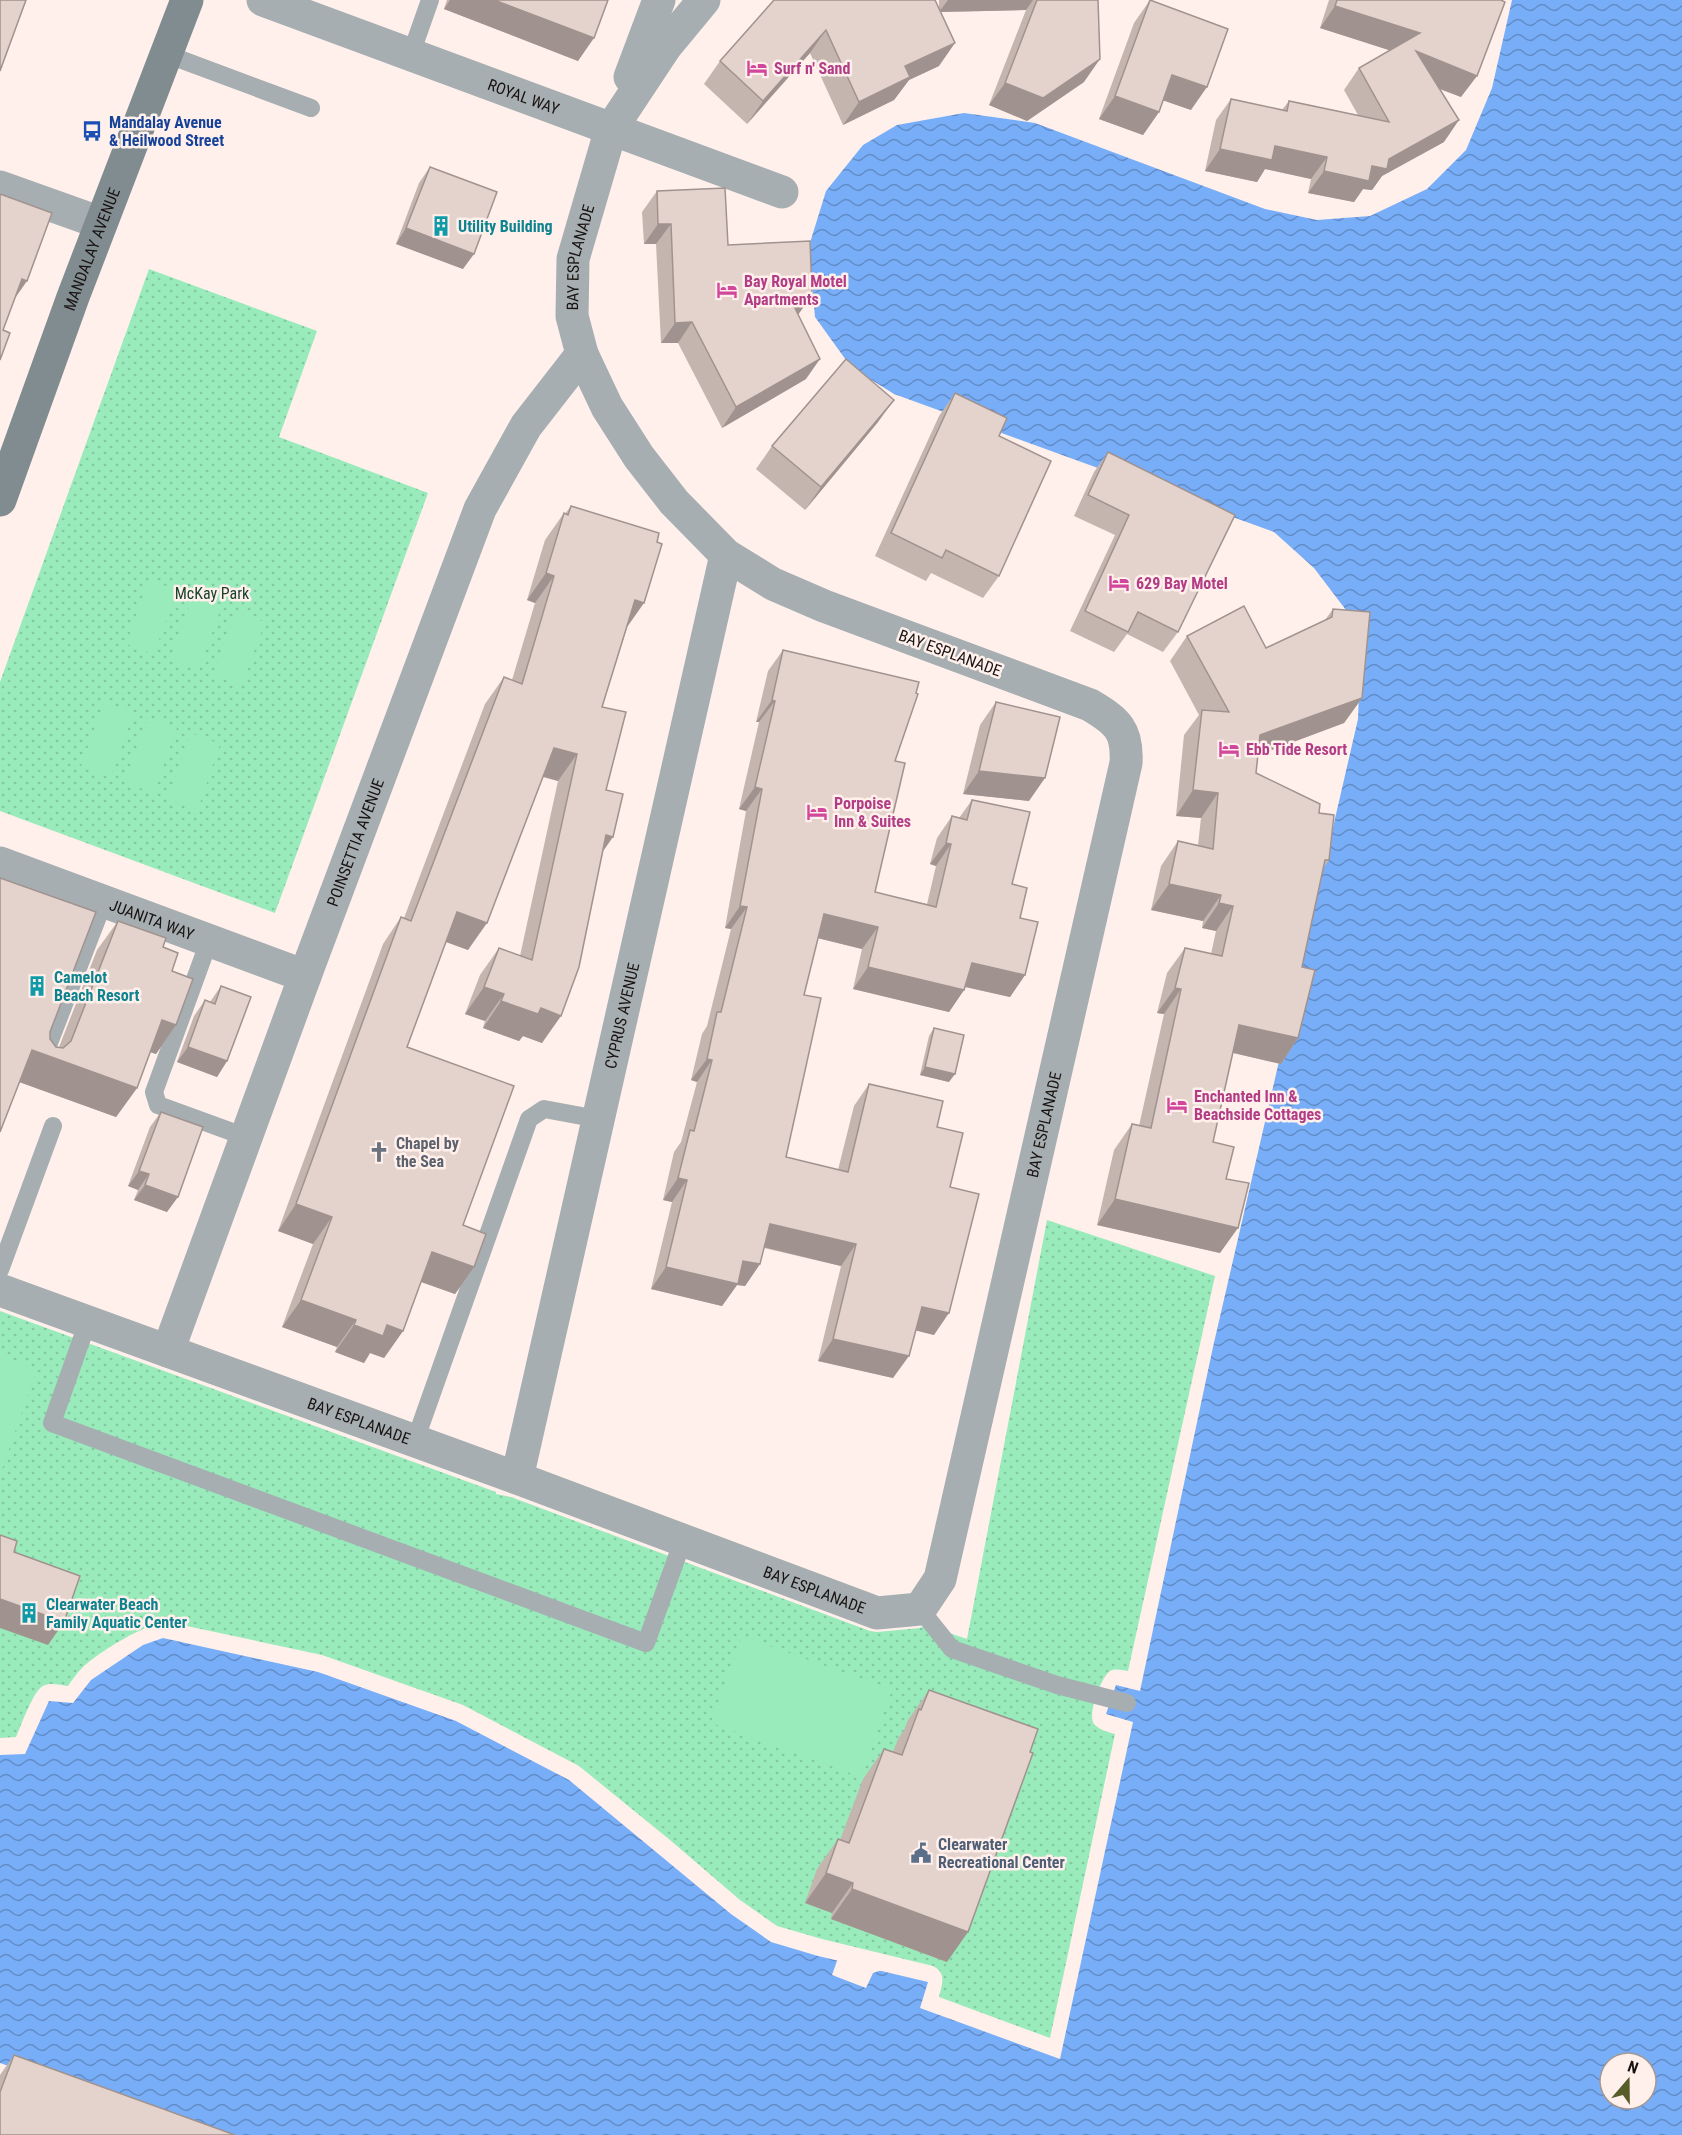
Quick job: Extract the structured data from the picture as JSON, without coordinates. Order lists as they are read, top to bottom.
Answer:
{
  "streets": {
    "street": [
      "ROYAL WAY",
      "MANDALAY AVENUE",
      "BAY ESPLANADE",
      "POINSETTIA AVENUE",
      "JUANITA WAY",
      "CYPRUS AVENUE"
    ]
  },
  "crossings": [
    ["ROYAL WAY", "BAY ESPLANADE"],
    ["BAY ESPLANADE", "POINSETTIA AVENUE"],
    ["BAY ESPLANADE", "CYPRUS AVENUE"],
    ["POINSETTIA AVENUE", "JUANITA WAY"]
  ],
  "parks": ["McKay Park"],
  "places": {
    "hotel": [
      "Surf n' Sand",
      "Bay Royal Motel Apartments",
      "629 Bay Motel",
      "Ebb Tide Resort",
      "Porpoise Inn & Suites",
      "Enchanted Inn & Beachside Cottages"
    ],
    "bus stop": ["Mandalay Avenue & Heilwood Street"],
    "building": ["Utility Building", "Camelot Beach Resort", "Clearwater Beach Family Aquatic Center"],
    "church": ["Chapel by the Sea"],
    "public building": ["Clearwater Recreational Center"]
  },
  "north": "top"
}
